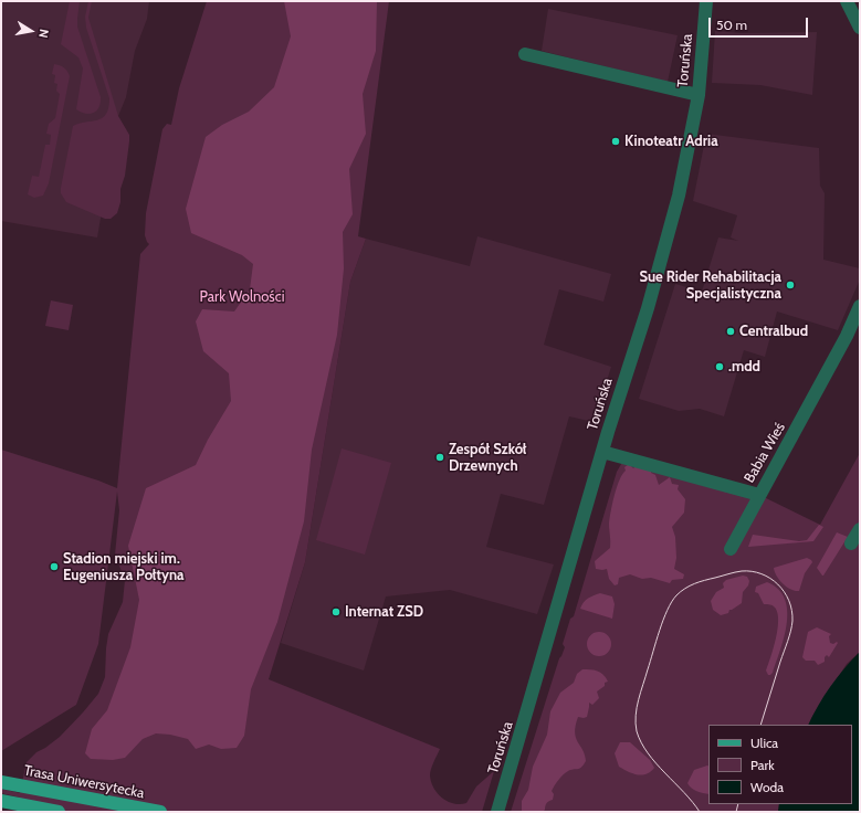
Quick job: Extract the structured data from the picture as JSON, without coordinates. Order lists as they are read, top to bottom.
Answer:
{
  "streets": {
    "main road": ["Trasa Uniwersytecka"],
    "street": ["Toruńska", "Babia Wieś"]
  },
  "crossings": [
    ["Toruńska", "Babia Wieś"]
  ],
  "parks": ["Park Wolności"],
  "places": [
    "Kinoteatr Adria",
    "Sue Rider Rehabilitacja Specjalistyczna",
    "Centralbud",
    ".mdd",
    "Zespół Szkół Drzewnych",
    "Stadion miejski im. Eugeniusza Połtyna",
    "Internat ZSD"
  ],
  "legend": ["Ulica", "Park", "Woda"],
  "scale_bar": "50 m",
  "north": "right"
}
